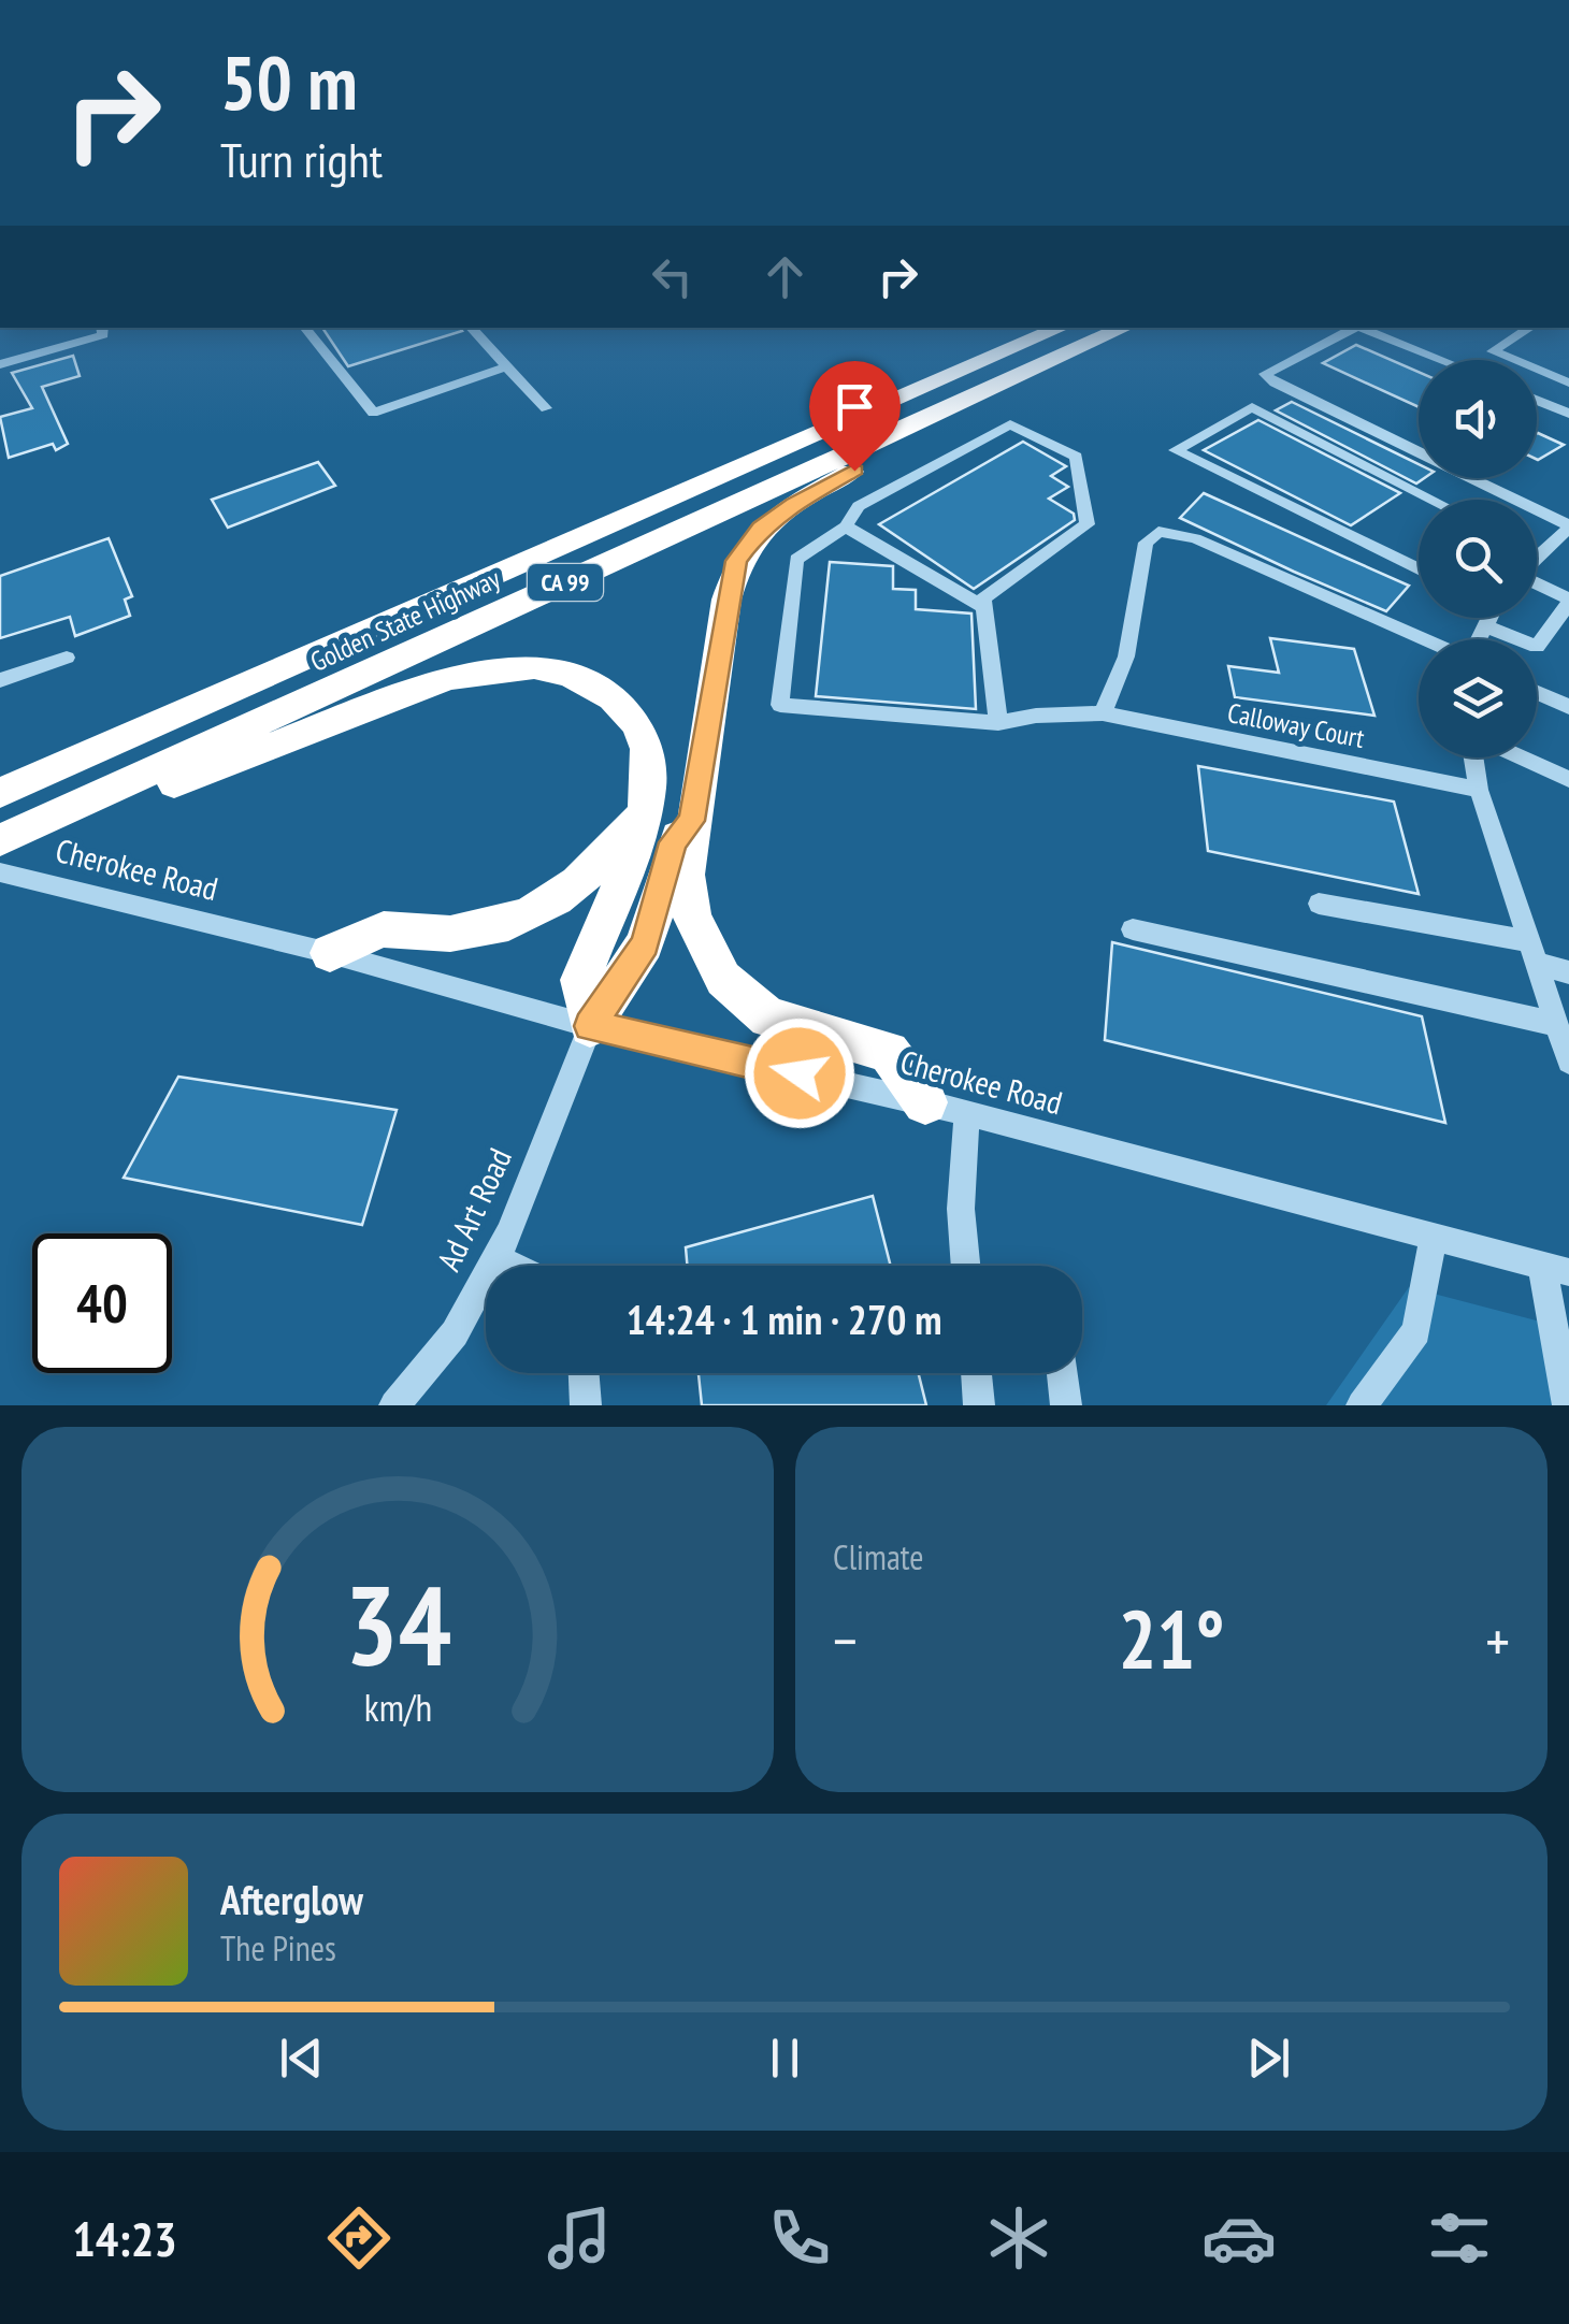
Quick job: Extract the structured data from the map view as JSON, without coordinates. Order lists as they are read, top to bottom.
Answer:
{
  "streets": {
    "highway": ["CA 99", "Golden State Highway"],
    "street": ["Calloway Court", "Cherokee Road", "Ad Art Road"]
  },
  "crossings": [
    ["Cherokee Road", "Ad Art Road"]
  ],
  "page": {
    "turn": ["50 m", "Turn right"],
    "limit": "40",
    "trip": "14:24 · 1 min · 270 m",
    "tile": "Climate",
    "heat": ["−", "21°", "+"],
    "song": ["Afterglow", "The Pines"],
    "tabs": "14:23",
    "gauge": ["34", "km/h"]
  }
}
